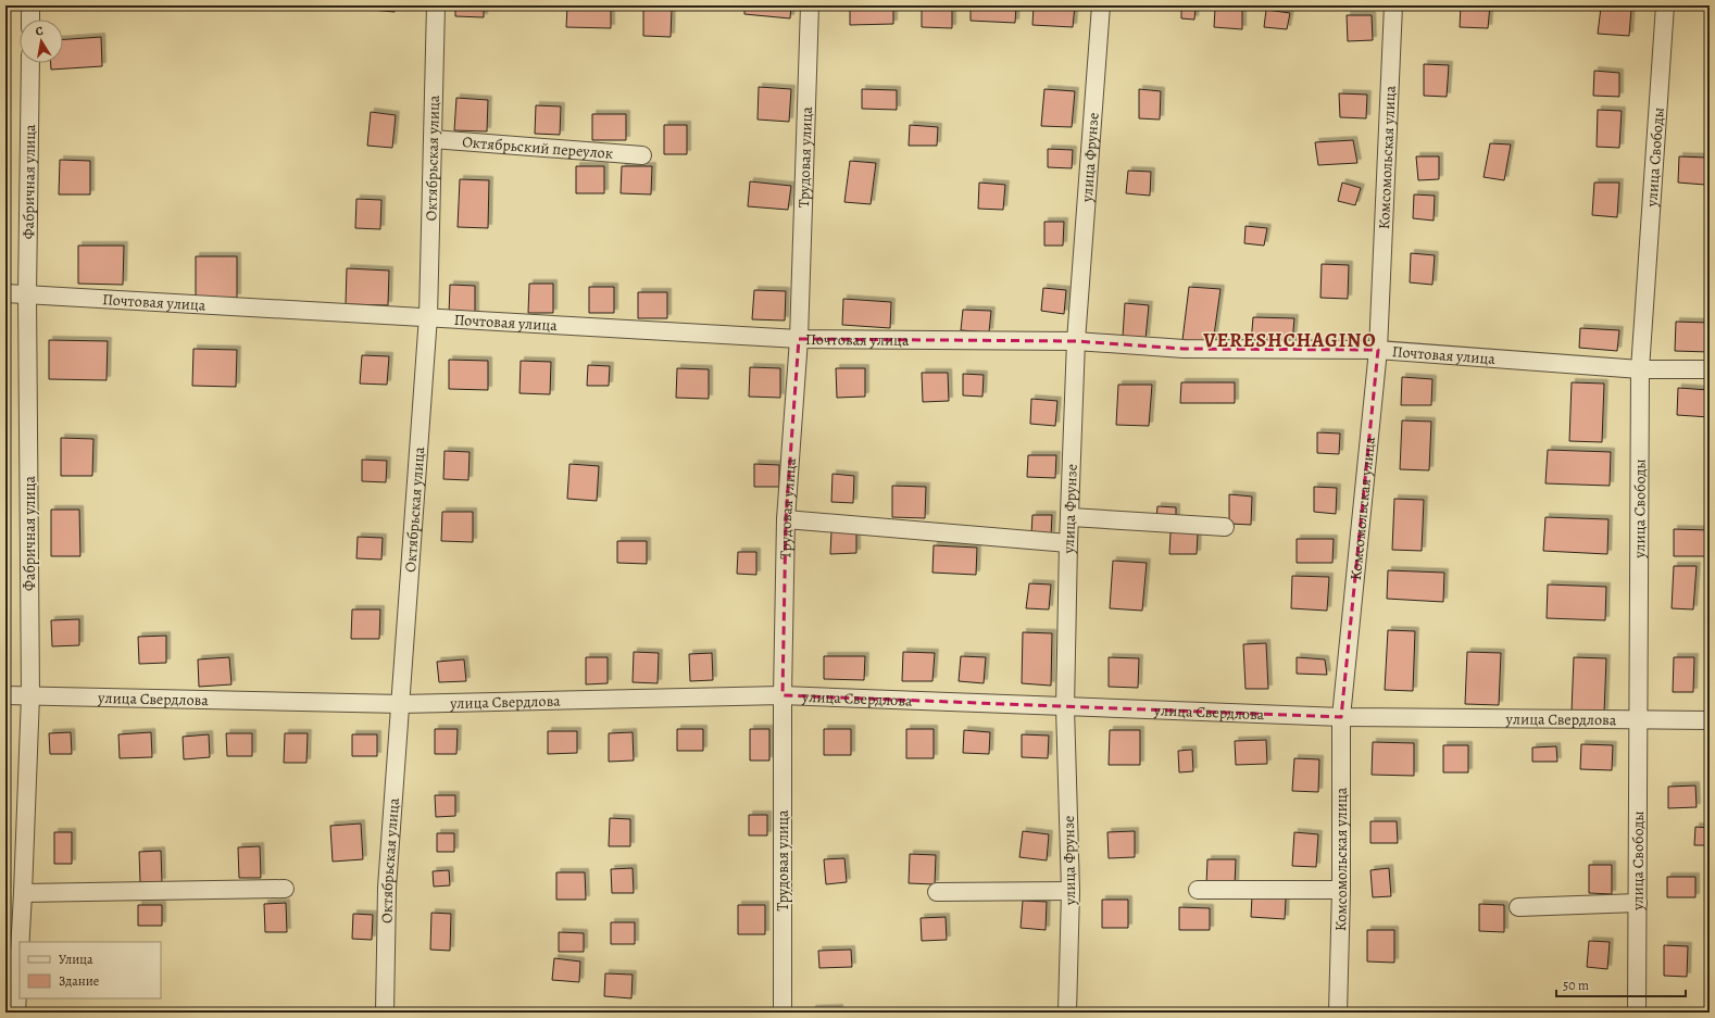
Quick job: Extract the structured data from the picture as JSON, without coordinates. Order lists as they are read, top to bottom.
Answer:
{
  "streets": {
    "street": [
      "Октябрьский переулок",
      "Октябрьская улица",
      "Трудовая улица",
      "улица Фрунзе",
      "Комсомольская улица",
      "улица Свободы",
      "Фабричная улица",
      "Почтовая улица",
      "улица Свердлова"
    ]
  },
  "crossings": [
    ["Октябрьский переулок", "Октябрьская улица"],
    ["Октябрьская улица", "Почтовая улица"],
    ["Октябрьская улица", "улица Свердлова"],
    ["Трудовая улица", "Почтовая улица"],
    ["Трудовая улица", "улица Свердлова"],
    ["улица Фрунзе", "Почтовая улица"],
    ["улица Фрунзе", "улица Свердлова"],
    ["Комсомольская улица", "Почтовая улица"],
    ["Комсомольская улица", "улица Свердлова"],
    ["улица Свободы", "Почтовая улица"],
    ["улица Свободы", "улица Свердлова"],
    ["Фабричная улица", "Почтовая улица"],
    ["Фабричная улица", "улица Свердлова"]
  ],
  "districts": ["VERESHCHAGINO"],
  "legend": ["Улица", "Здание"],
  "scale_bar": "50 m",
  "north": "top"
}
